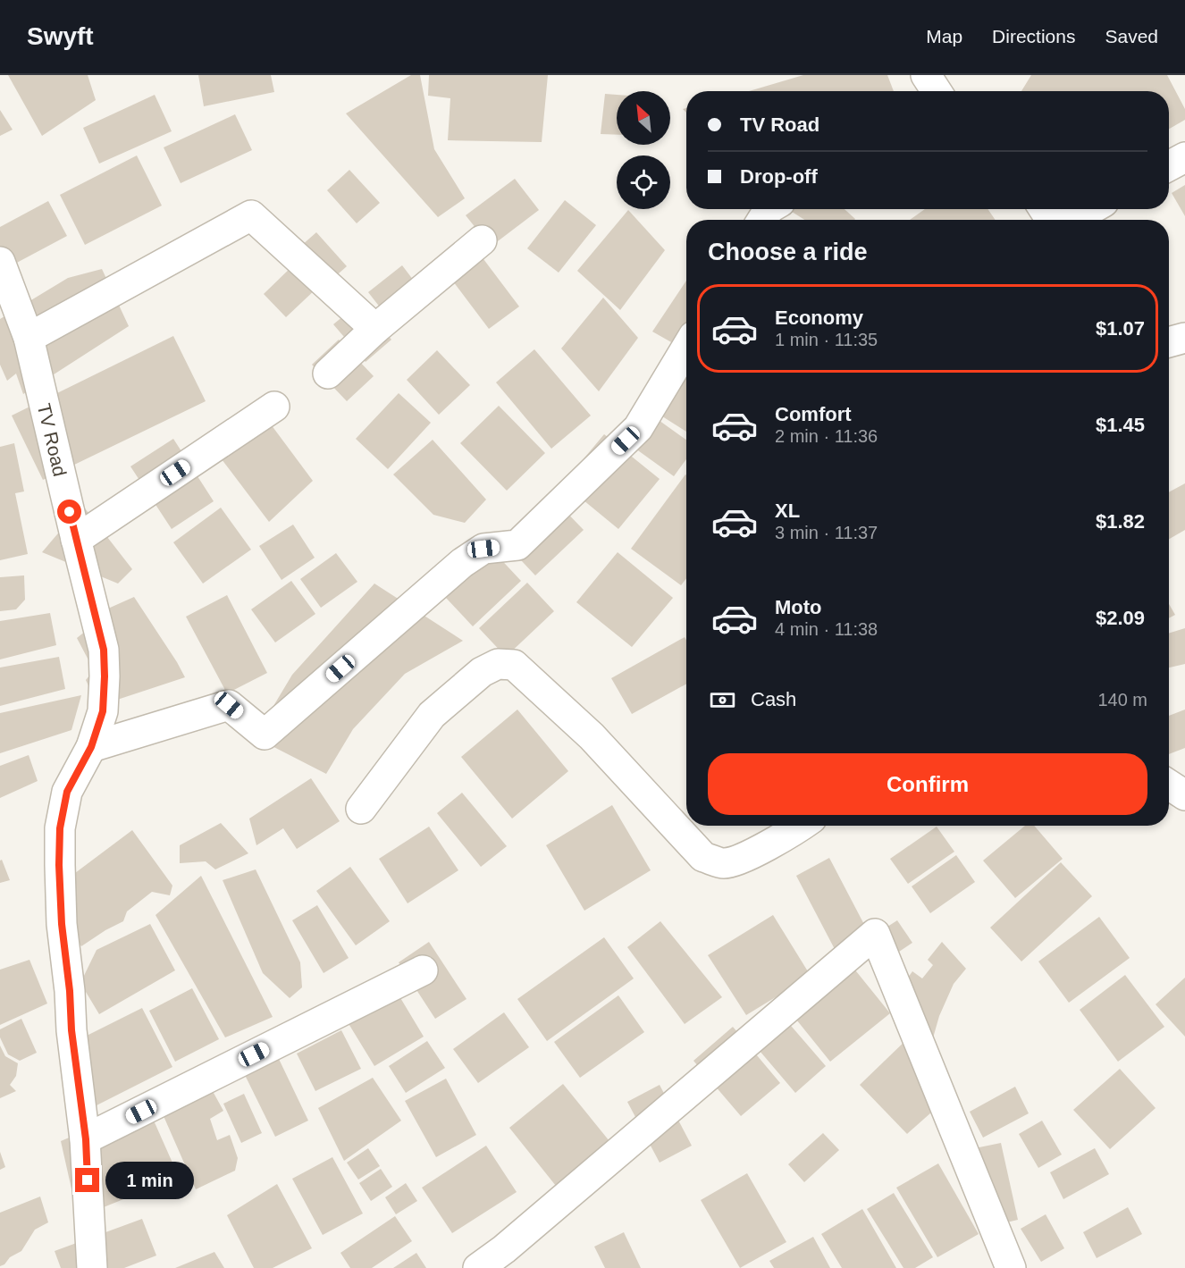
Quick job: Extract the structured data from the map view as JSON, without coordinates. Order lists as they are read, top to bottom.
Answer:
{
  "streets": {
    "street": ["TV Road"]
  },
  "north": "top left",
  "page": {
    "header": "Swyft",
    "nav": ["Map", "Directions", "Saved"],
    "banner": ["TV Road", "Drop-off"],
    "heading": "Choose a ride",
    "list": [
      {
        "name": "Economy",
        "note": "1 min · 11:35",
        "value": "$1.07"
      },
      {
        "name": "Comfort",
        "note": "2 min · 11:36",
        "value": "$1.45"
      },
      {
        "name": "XL",
        "note": "3 min · 11:37",
        "value": "$1.82"
      },
      {
        "name": "Moto",
        "note": "4 min · 11:38",
        "value": "$2.09"
      }
    ],
    "pay": ["Cash", "140 m"],
    "buttons": "Confirm",
    "bubble": "1 min"
  }
}
